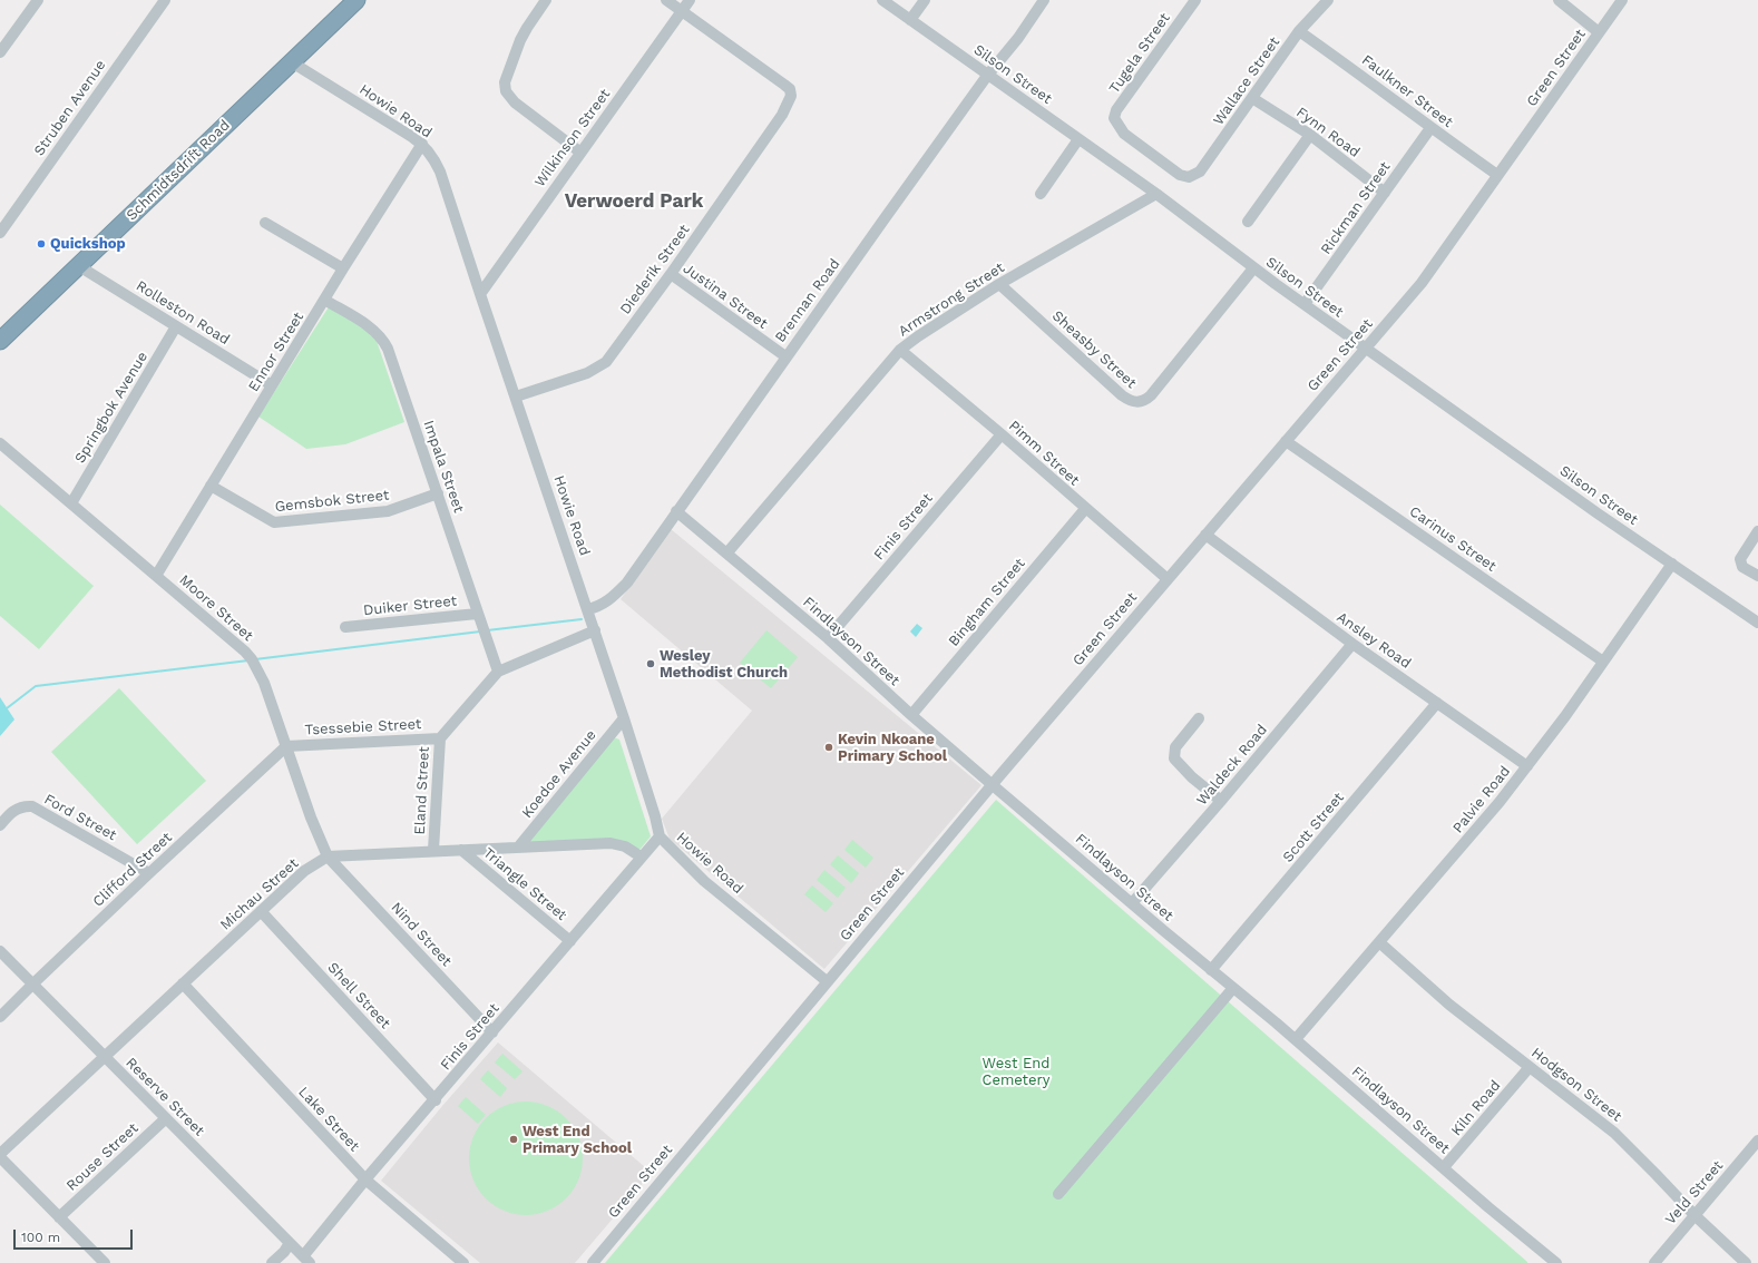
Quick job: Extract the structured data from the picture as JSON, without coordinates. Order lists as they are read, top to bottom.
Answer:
{
  "streets": {
    "highway": ["Schmidtsdrift Road"],
    "street": [
      "Tugela Street",
      "Green Street",
      "Silson Street",
      "Wallace Street",
      "Faulkner Street",
      "Struben Avenue",
      "Howie Road",
      "Fynn Road",
      "Wilkinson Street",
      "Rickman Street",
      "Diederik Street",
      "Justina Street",
      "Armstrong Street",
      "Brennan Road",
      "Rolleston Road",
      "Sheasby Street",
      "Ennor Street",
      "Springbok Avenue",
      "Pimm Street",
      "Impala Street",
      "Gemsbok Street",
      "Finis Street",
      "Carinus Street",
      "Bingham Street",
      "Duiker Street",
      "Moore Street",
      "Ansley Road",
      "Findlayson Street",
      "Tsessebie Street",
      "Waldeck Road",
      "Koedoe Avenue",
      "Eland Street",
      "Palvie Road",
      "Ford Street",
      "Scott Street",
      "Clifford Street",
      "Triangle Street",
      "Michau Street",
      "Nind Street",
      "Shell Street",
      "Hodgson Street",
      "Reserve Street",
      "Kiln Road",
      "Lake Street",
      "Rouse Street",
      "Veld Street"
    ]
  },
  "crossings": [
    ["Tugela Street", "Wallace Street"],
    ["Green Street", "Silson Street"],
    ["Green Street", "Faulkner Street"],
    ["Green Street", "Howie Road"],
    ["Green Street", "Pimm Street"],
    ["Green Street", "Carinus Street"],
    ["Green Street", "Ansley Road"],
    ["Green Street", "Findlayson Street"],
    ["Silson Street", "Rickman Street"],
    ["Silson Street", "Armstrong Street"],
    ["Silson Street", "Brennan Road"],
    ["Silson Street", "Sheasby Street"],
    ["Silson Street", "Palvie Road"],
    ["Wallace Street", "Faulkner Street"],
    ["Wallace Street", "Fynn Road"],
    ["Faulkner Street", "Rickman Street"],
    ["Howie Road", "Wilkinson Street"],
    ["Howie Road", "Schmidtsdrift Road"],
    ["Howie Road", "Diederik Street"],
    ["Howie Road", "Brennan Road"],
    ["Howie Road", "Ennor Street"],
    ["Howie Road", "Finis Street"],
    ["Howie Road", "Koedoe Avenue"],
    ["Howie Road", "Eland Street"],
    ["Fynn Road", "Rickman Street"],
    ["Wilkinson Street", "Diederik Street"],
    ["Schmidtsdrift Road", "Rolleston Road"],
    ["Diederik Street", "Justina Street"],
    ["Justina Street", "Brennan Road"],
    ["Armstrong Street", "Sheasby Street"],
    ["Armstrong Street", "Pimm Street"],
    ["Armstrong Street", "Findlayson Street"],
    ["Brennan Road", "Findlayson Street"],
    ["Rolleston Road", "Ennor Street"],
    ["Rolleston Road", "Springbok Avenue"],
    ["Ennor Street", "Impala Street"],
    ["Ennor Street", "Gemsbok Street"],
    ["Ennor Street", "Moore Street"],
    ["Springbok Avenue", "Moore Street"],
    ["Pimm Street", "Finis Street"],
    ["Pimm Street", "Bingham Street"],
    ["Impala Street", "Gemsbok Street"],
    ["Impala Street", "Duiker Street"],
    ["Impala Street", "Eland Street"],
    ["Finis Street", "Findlayson Street"],
    ["Finis Street", "Triangle Street"],
    ["Finis Street", "Michau Street"],
    ["Finis Street", "Nind Street"],
    ["Finis Street", "Shell Street"],
    ["Finis Street", "Reserve Street"],
    ["Finis Street", "Lake Street"],
    ["Carinus Street", "Palvie Road"],
    ["Bingham Street", "Findlayson Street"],
    ["Moore Street", "Tsessebie Street"],
    ["Moore Street", "Clifford Street"],
    ["Moore Street", "Michau Street"],
    ["Moore Street", "Nind Street"],
    ["Ansley Road", "Waldeck Road"],
    ["Ansley Road", "Palvie Road"],
    ["Ansley Road", "Scott Street"],
    ["Findlayson Street", "Waldeck Road"],
    ["Findlayson Street", "Palvie Road"],
    ["Findlayson Street", "Scott Street"],
    ["Findlayson Street", "Kiln Road"],
    ["Tsessebie Street", "Eland Street"],
    ["Tsessebie Street", "Clifford Street"],
    ["Koedoe Avenue", "Michau Street"],
    ["Eland Street", "Michau Street"],
    ["Palvie Road", "Hodgson Street"],
    ["Ford Street", "Clifford Street"],
    ["Clifford Street", "Reserve Street"],
    ["Triangle Street", "Michau Street"],
    ["Michau Street", "Nind Street"],
    ["Michau Street", "Shell Street"],
    ["Michau Street", "Reserve Street"],
    ["Michau Street", "Lake Street"],
    ["Hodgson Street", "Kiln Road"],
    ["Hodgson Street", "Veld Street"],
    ["Reserve Street", "Rouse Street"]
  ],
  "districts": ["Verwoerd Park"],
  "parks": ["West End Cemetery"],
  "places": [
    "Quickshop",
    "Wesley Methodist Church",
    "Kevin Nkoane Primary School",
    "West End Primary School"
  ],
  "scale_bar": "100 m"
}
